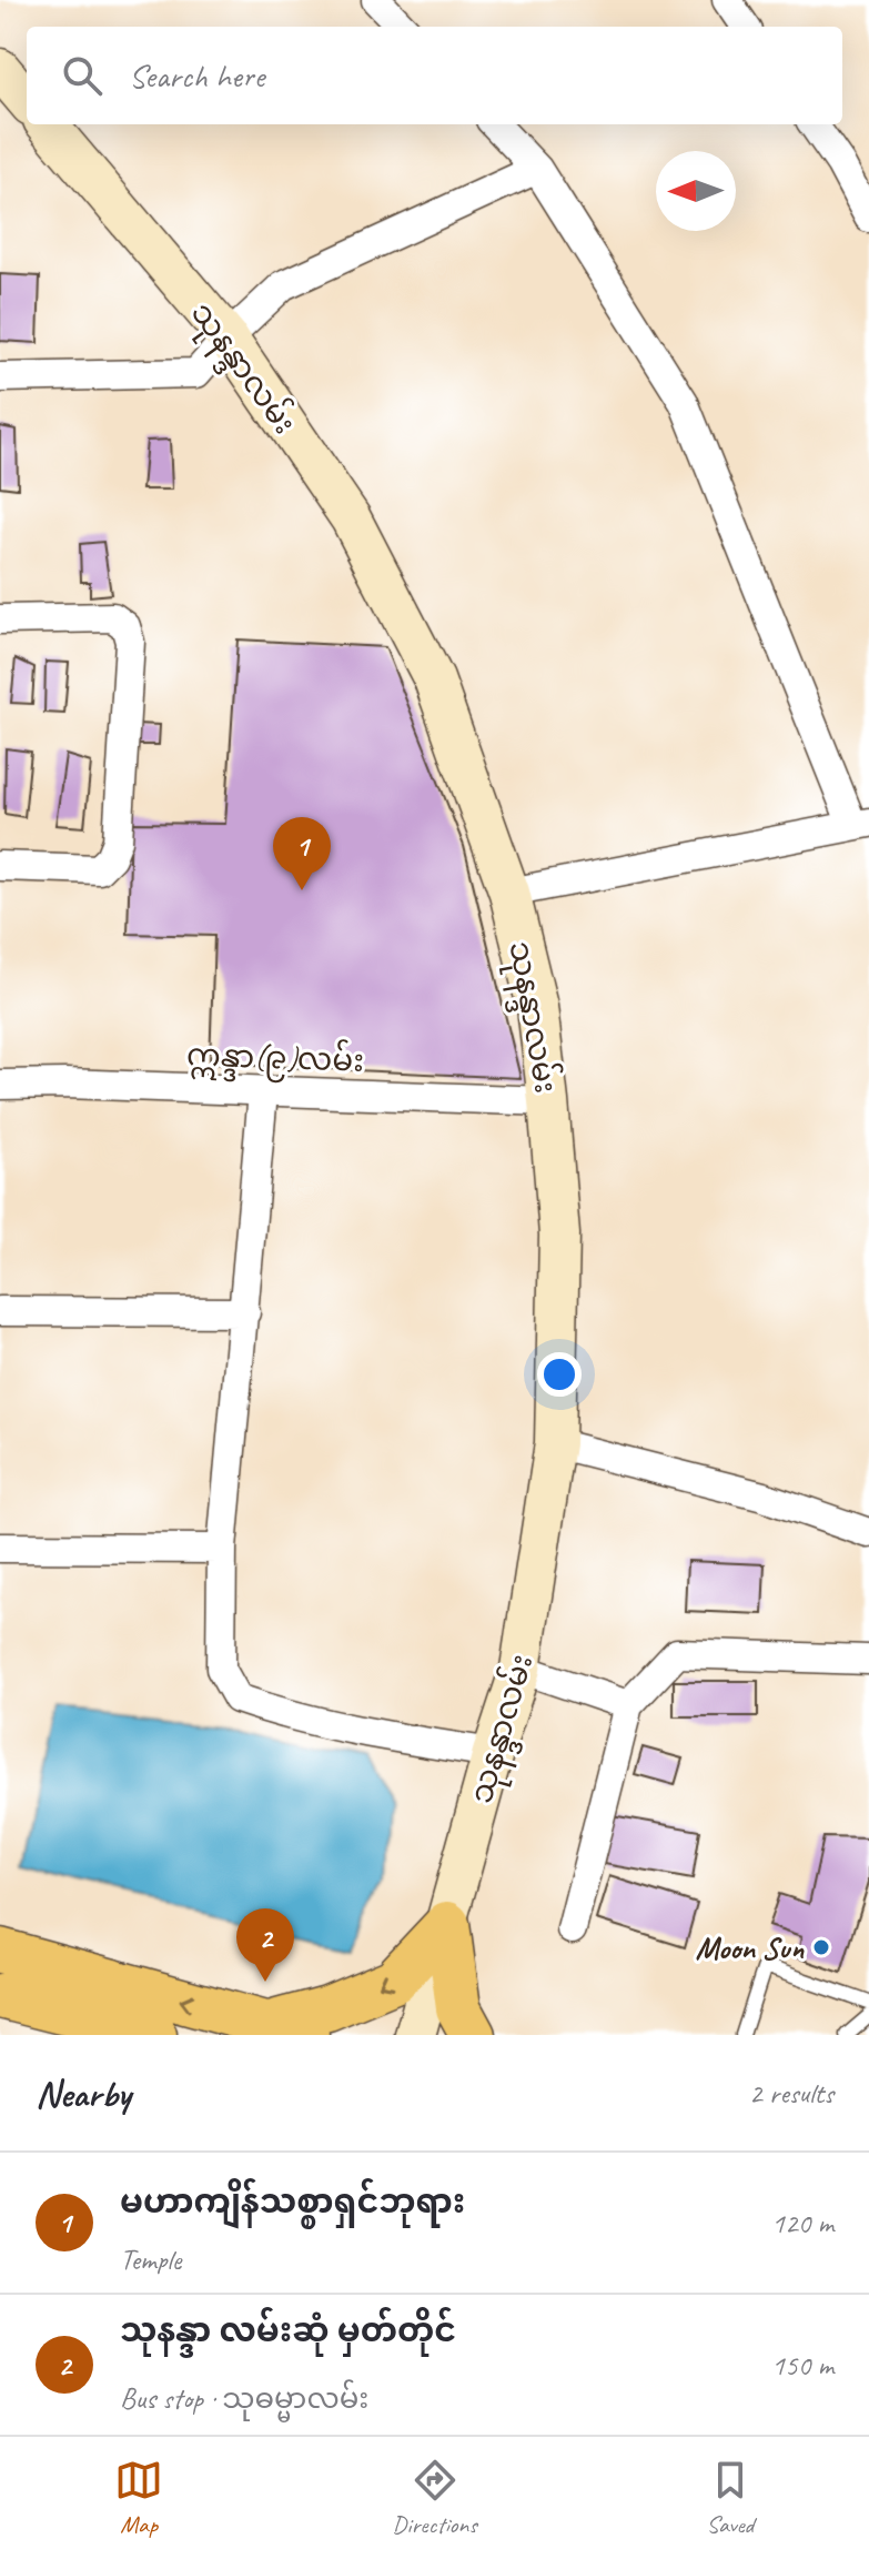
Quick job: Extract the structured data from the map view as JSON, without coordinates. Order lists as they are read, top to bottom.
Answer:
{
  "streets": {
    "main road": ["သုနန္ဒာလမ်း"],
    "street": ["ဣန္ဒာ(၉)လမ်း"]
  },
  "crossings": [
    ["သုနန္ဒာလမ်း", "ဣန္ဒာ(၉)လမ်း"]
  ],
  "places": ["Moon Sun"],
  "north": "left",
  "page": {
    "search": "Search here",
    "pins": ["1", "2"],
    "heading": ["Nearby", "2 results"],
    "list": [
      {
        "mark": "1",
        "name": "မဟာကျိန်သစ္စာရှင်ဘုရား",
        "note": "Temple",
        "value": "120 m"
      },
      {
        "mark": "2",
        "name": "သုနန္ဒာ လမ်းဆုံ မှတ်တိုင်",
        "note": "Bus stop · သုဓမ္မာလမ်း",
        "value": "150 m"
      }
    ],
    "nav": ["Map", "Directions", "Saved"]
  }
}
